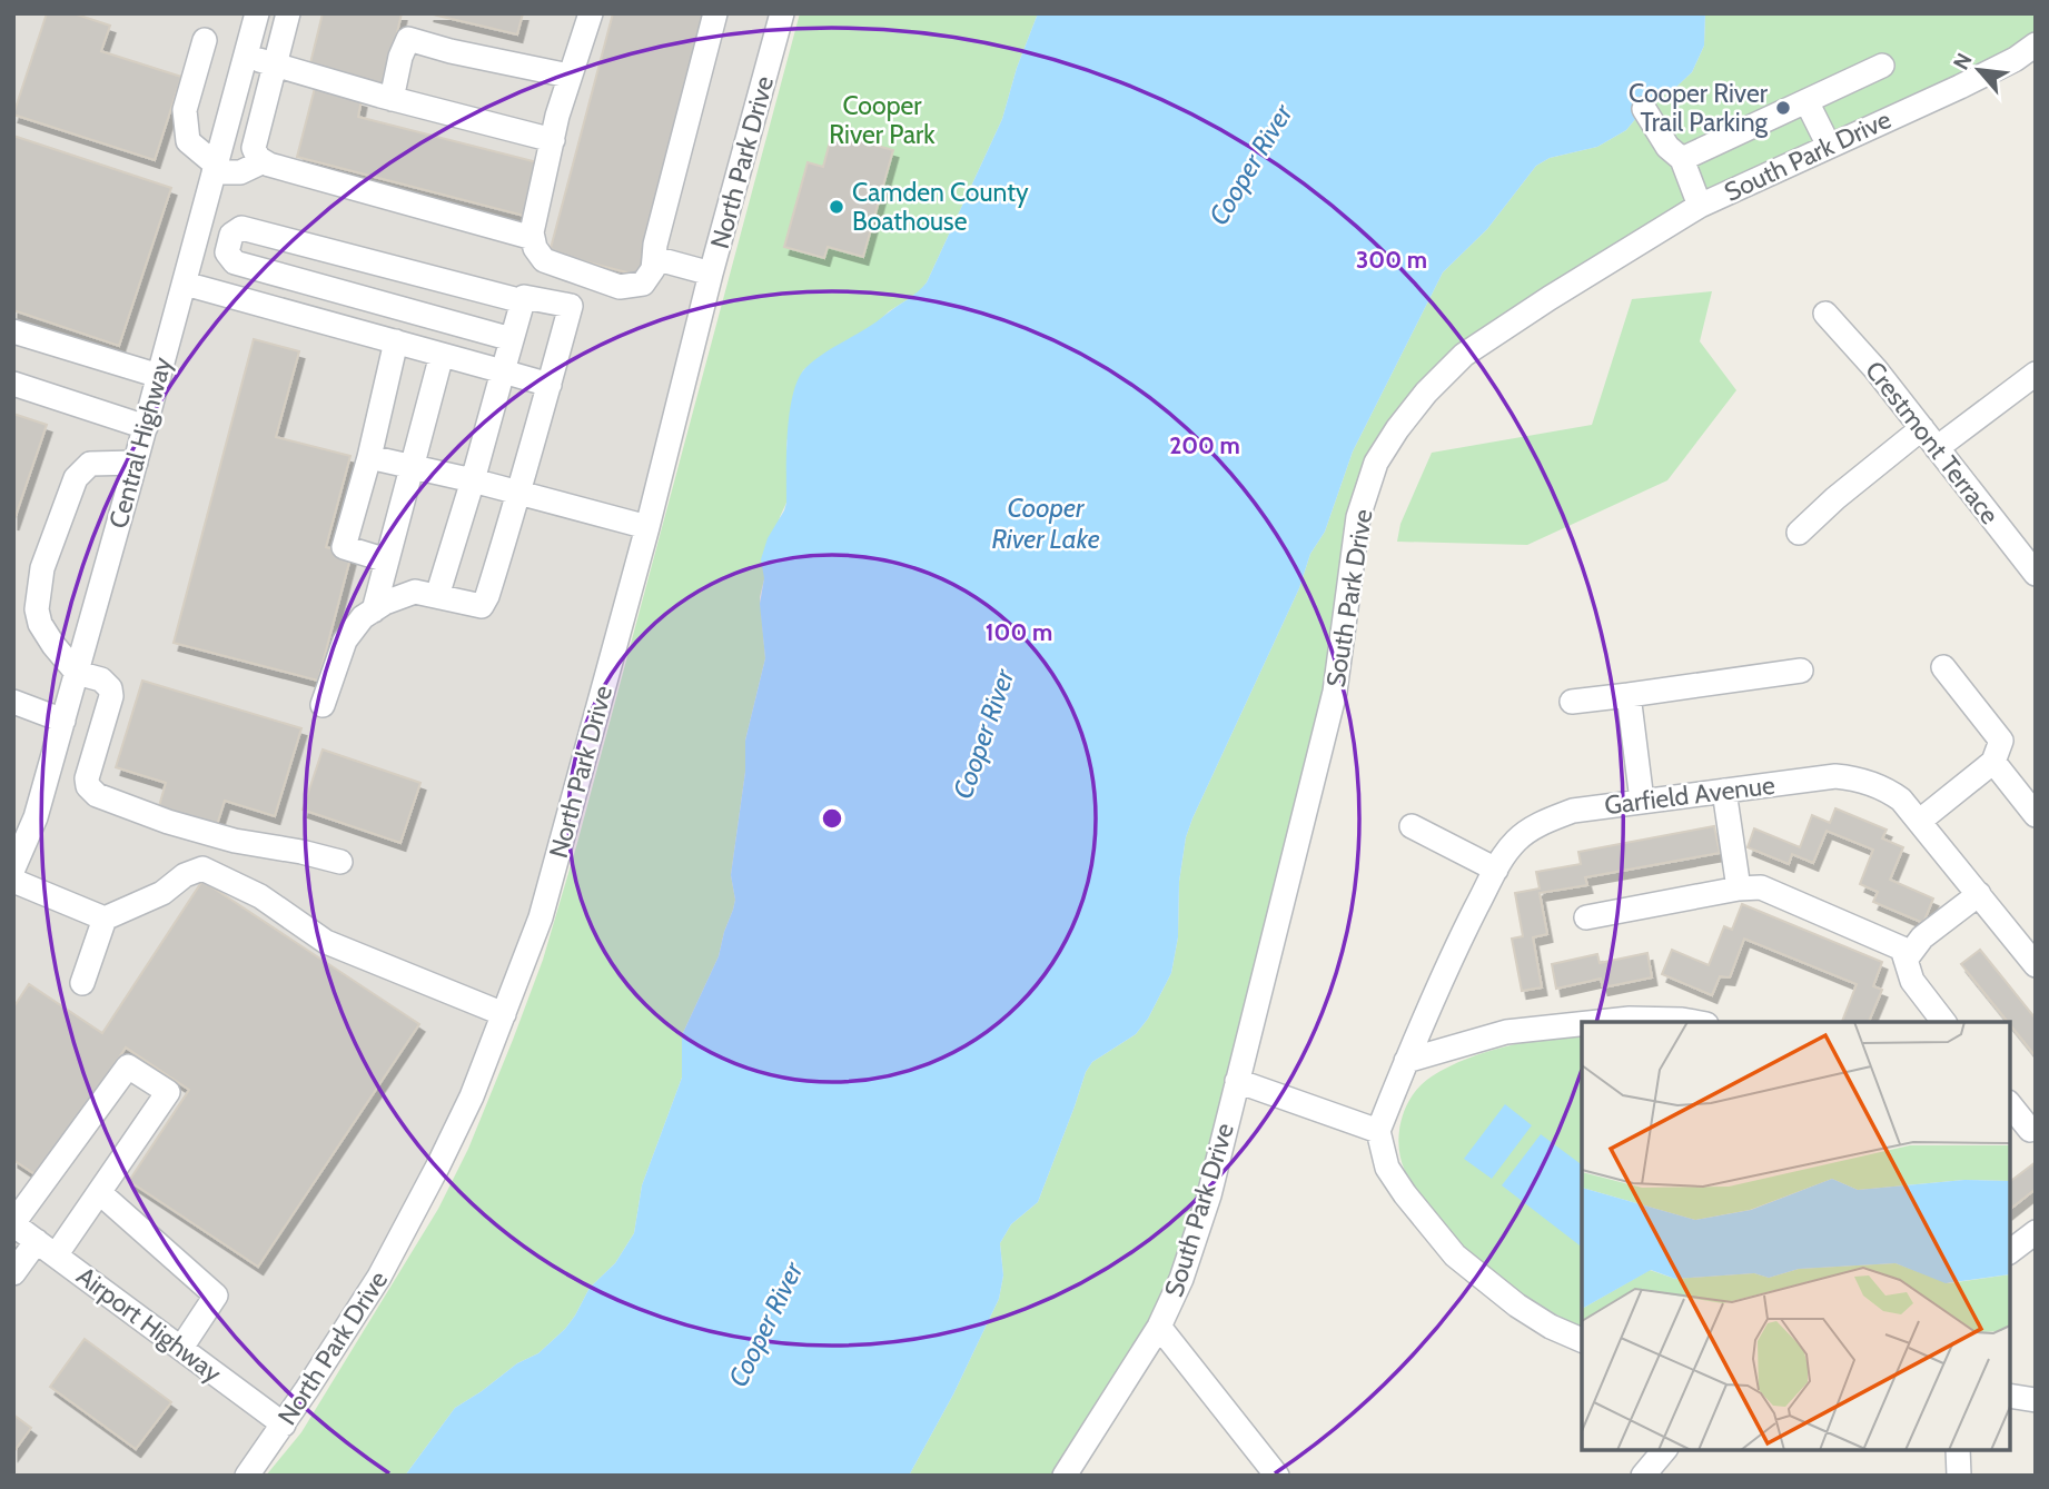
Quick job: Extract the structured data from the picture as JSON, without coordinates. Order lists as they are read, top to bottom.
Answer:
{
  "streets": {
    "street": [
      "South Park Drive",
      "North Park Drive",
      "Central Highway",
      "Crestmont Terrace",
      "Garfield Avenue",
      "Airport Highway"
    ]
  },
  "crossings": [
    ["North Park Drive", "Airport Highway"]
  ],
  "water": ["Cooper River", "Cooper River Lake"],
  "parks": ["Cooper River Park"],
  "places": ["Cooper River Trail Parking", "Camden County Boathouse"],
  "north": "top left",
  "rings": ["300 m", "200 m", "100 m"]
}
